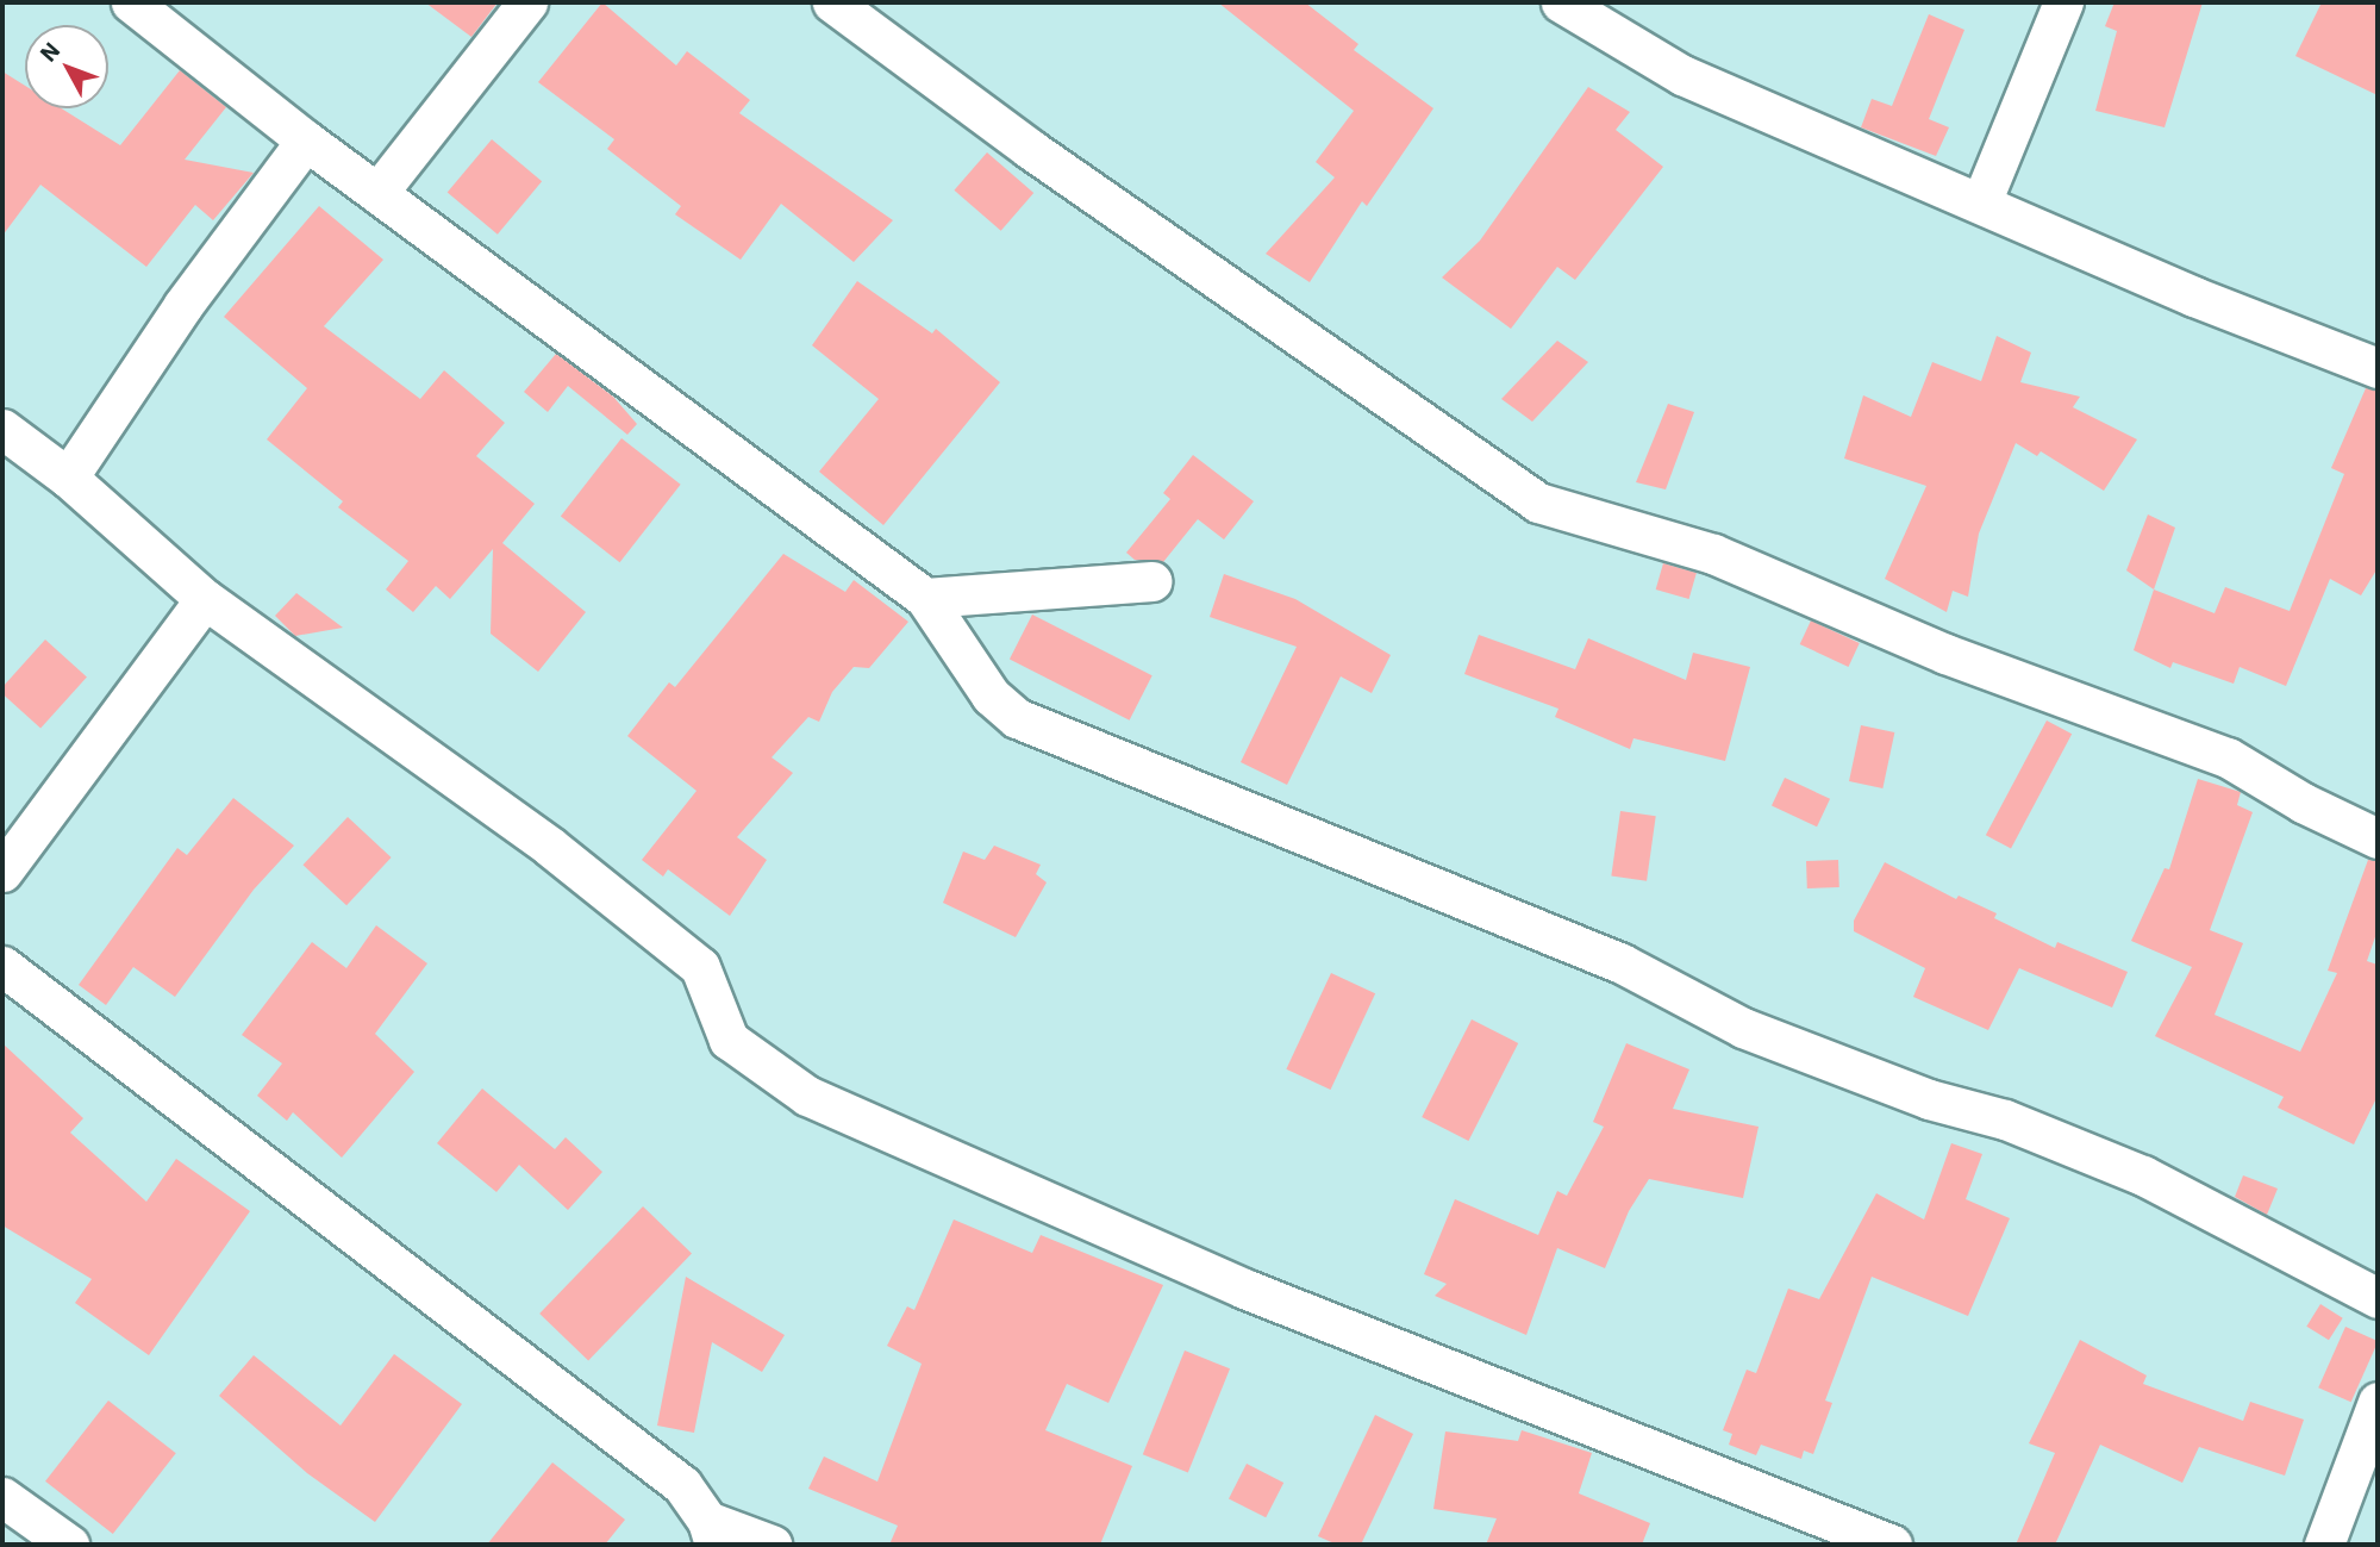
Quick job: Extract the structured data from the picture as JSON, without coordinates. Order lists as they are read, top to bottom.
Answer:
{
  "north": "top left"
}
